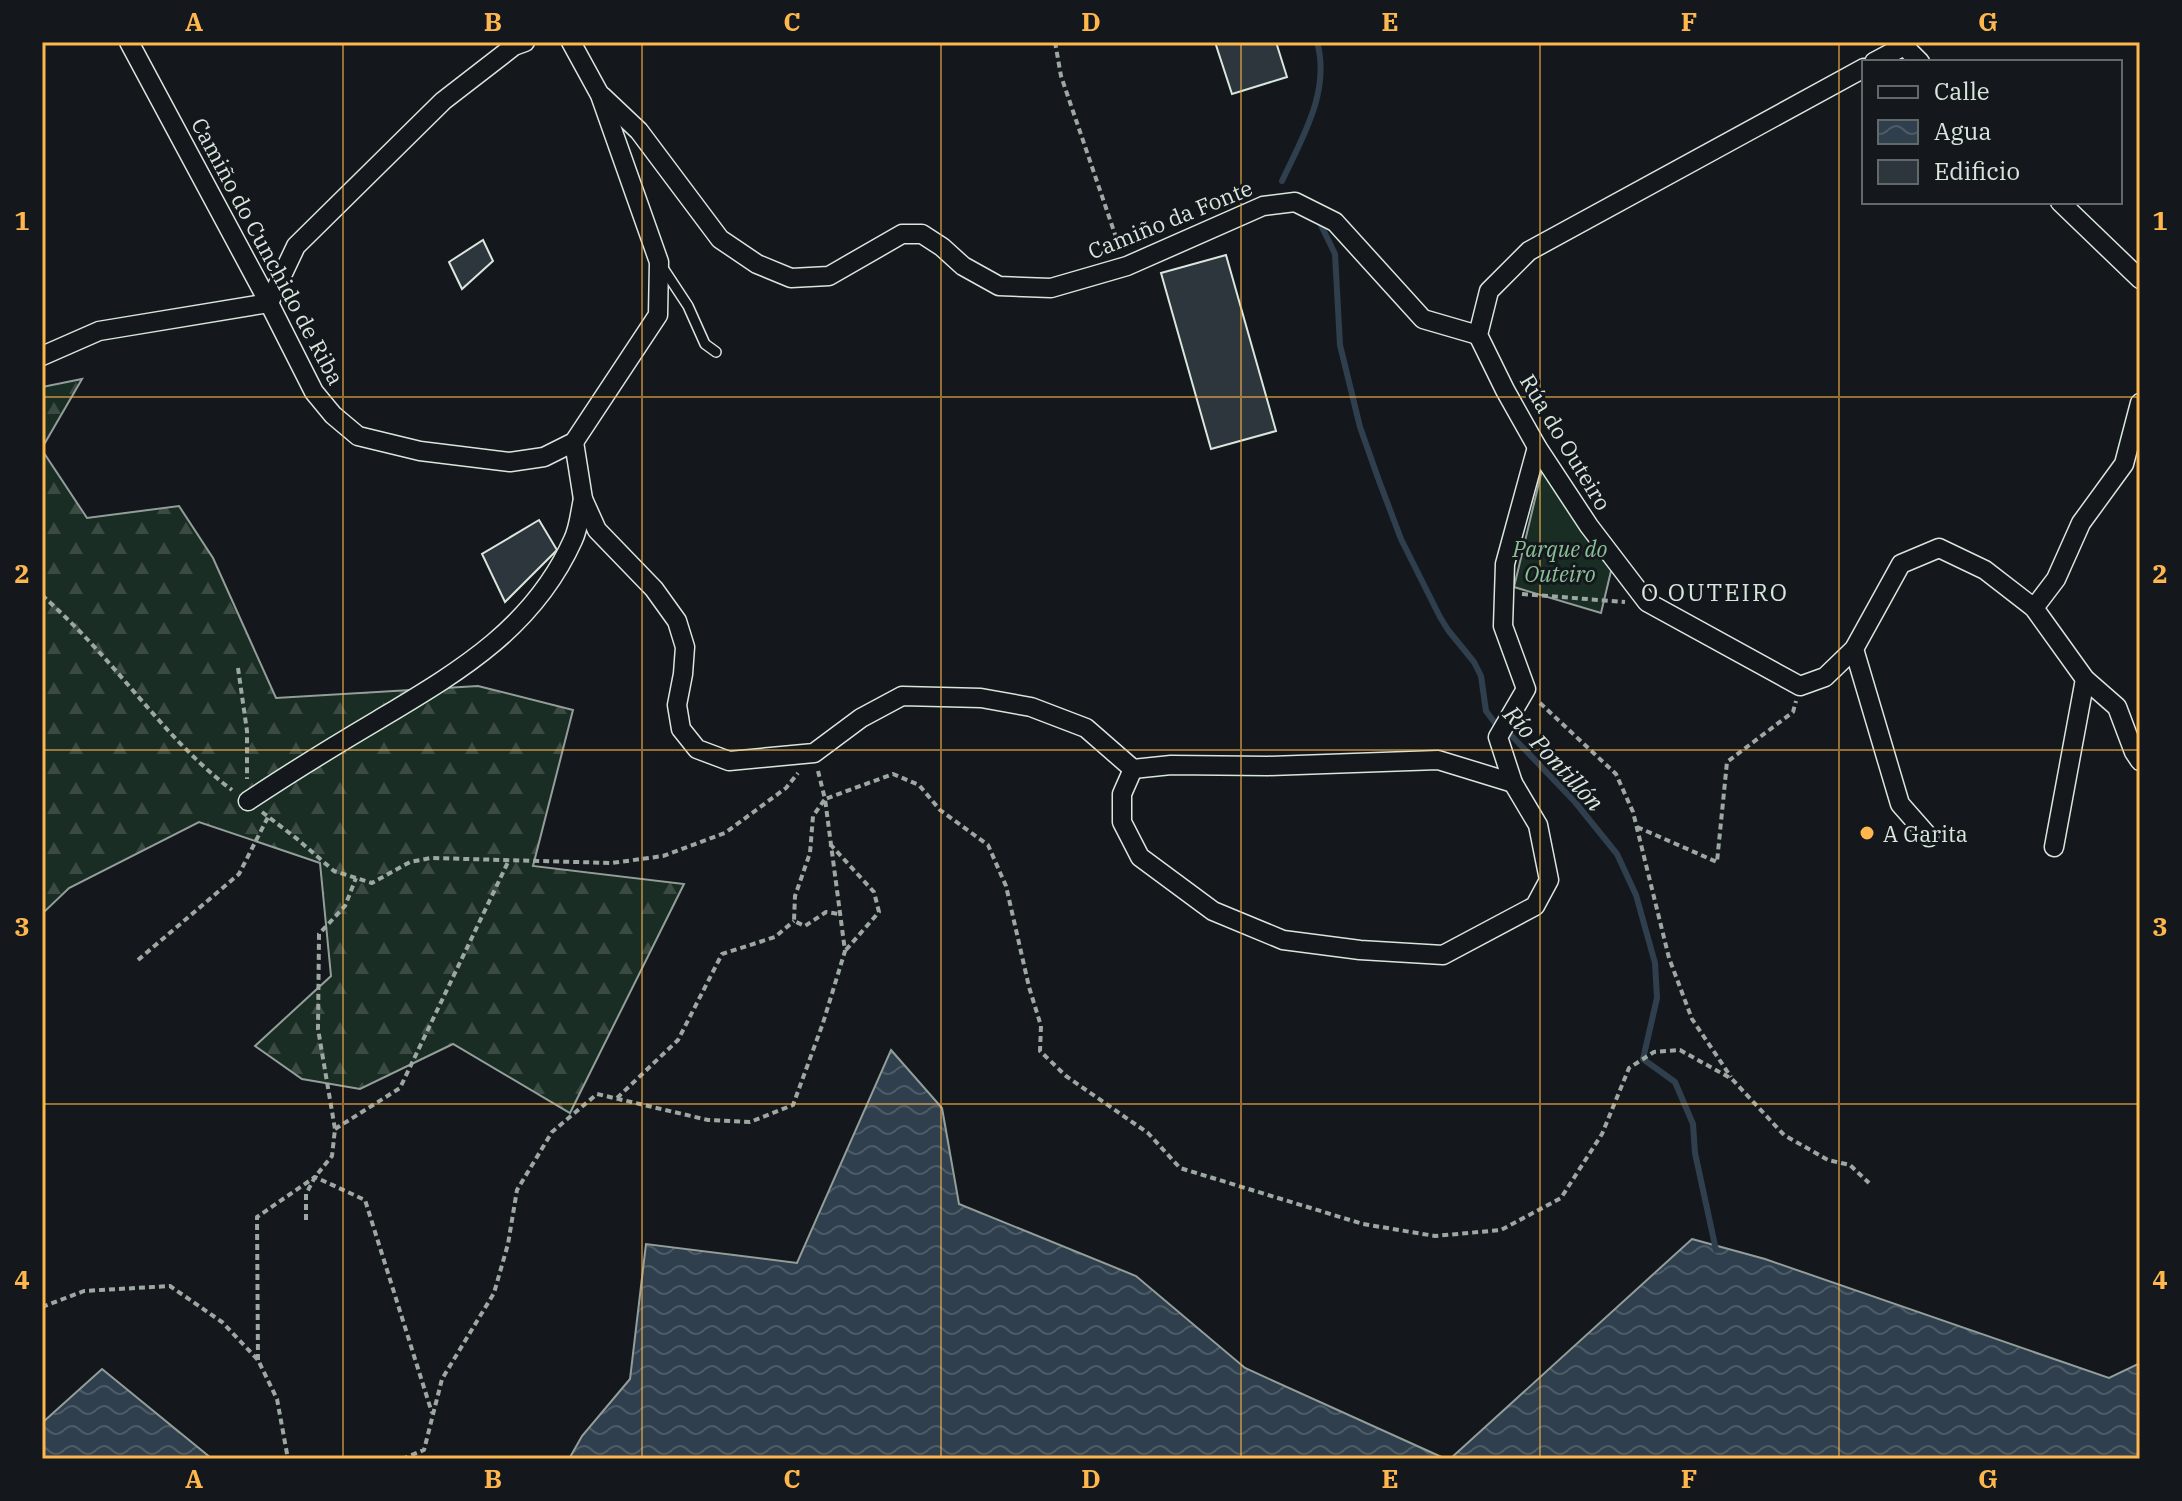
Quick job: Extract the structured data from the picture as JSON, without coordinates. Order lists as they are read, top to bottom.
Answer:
{
  "streets": {
    "street": ["Camiño da Fonte", "Camiño do Cunchido de Riba", "Rúa do Outeiro"]
  },
  "crossings": [
    ["Camiño da Fonte", "Rúa do Outeiro"]
  ],
  "districts": ["O OUTEIRO"],
  "water": ["Río Pontillón"],
  "parks": ["Parque do Outeiro"],
  "places": ["A Garita"],
  "legend": ["Calle", "Agua", "Edificio"],
  "grid": {
    "columns": [
      "A",
      "B",
      "C",
      "D",
      "E",
      "F",
      "G"
    ],
    "rows": [
      "1",
      "2",
      "3",
      "4"
    ]
  }
}
